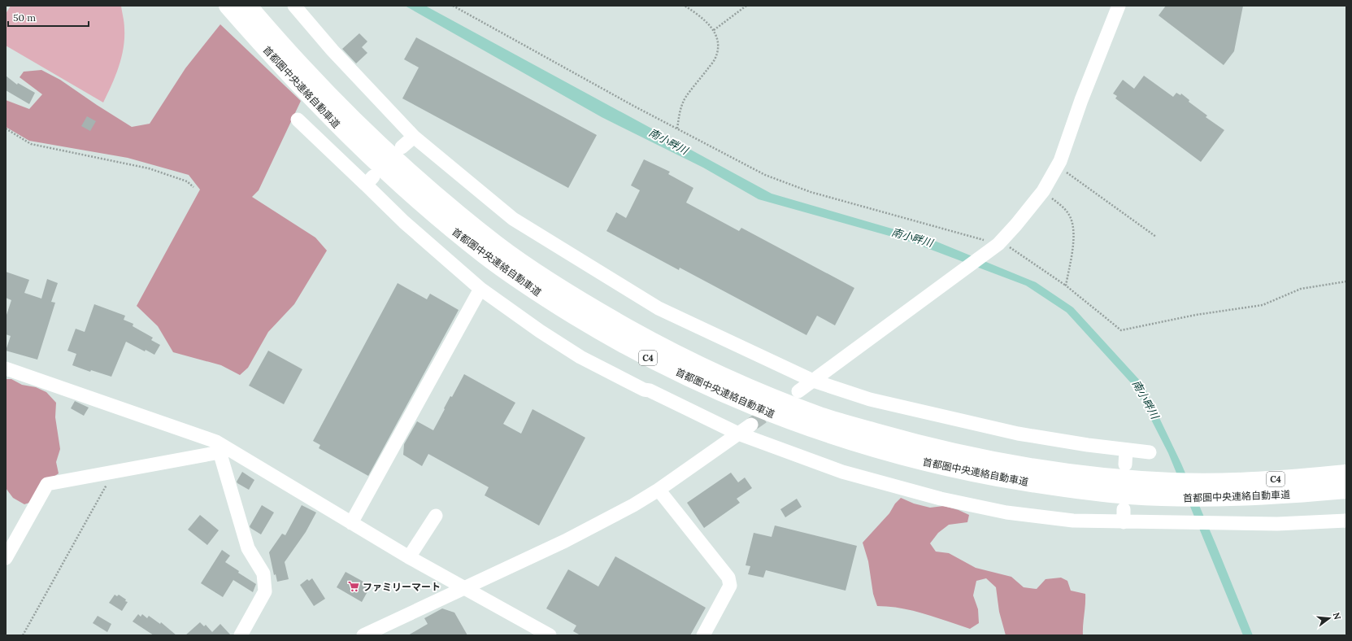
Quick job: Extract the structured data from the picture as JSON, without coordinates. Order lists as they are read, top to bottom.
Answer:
{
  "streets": {
    "highway": ["首都圏中央連絡自動車道", "C4"]
  },
  "water": ["南小畔川"],
  "places": {
    "supermarket": ["ファミリーマート"]
  },
  "scale_bar": "50 m",
  "north": "right"
}
